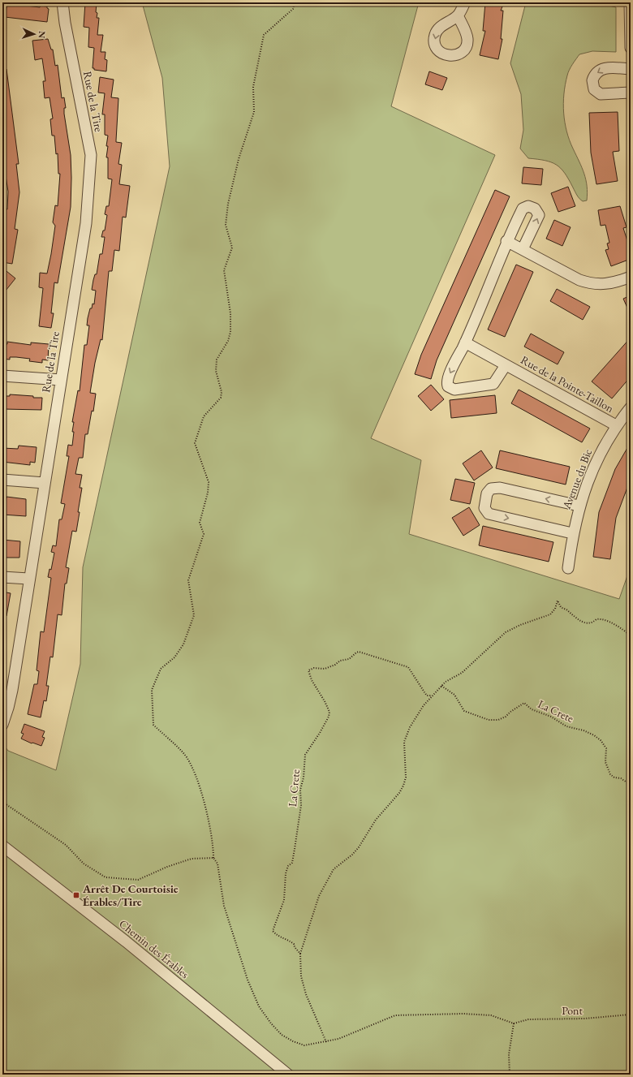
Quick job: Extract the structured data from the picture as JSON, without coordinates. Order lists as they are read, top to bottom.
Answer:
{
  "streets": {
    "street": [
      "Rue de la Tire",
      "Rue de la Pointe-Taillon",
      "Avenue du Bic",
      "Chemin des Érables"
    ],
    "path": ["La Crete", "Pont"]
  },
  "crossings": [
    ["Rue de la Pointe-Taillon", "Avenue du Bic"]
  ],
  "places": {
    "transit": ["Arrêt De Courtoisie Érables/Tire"]
  },
  "north": "right"
}
